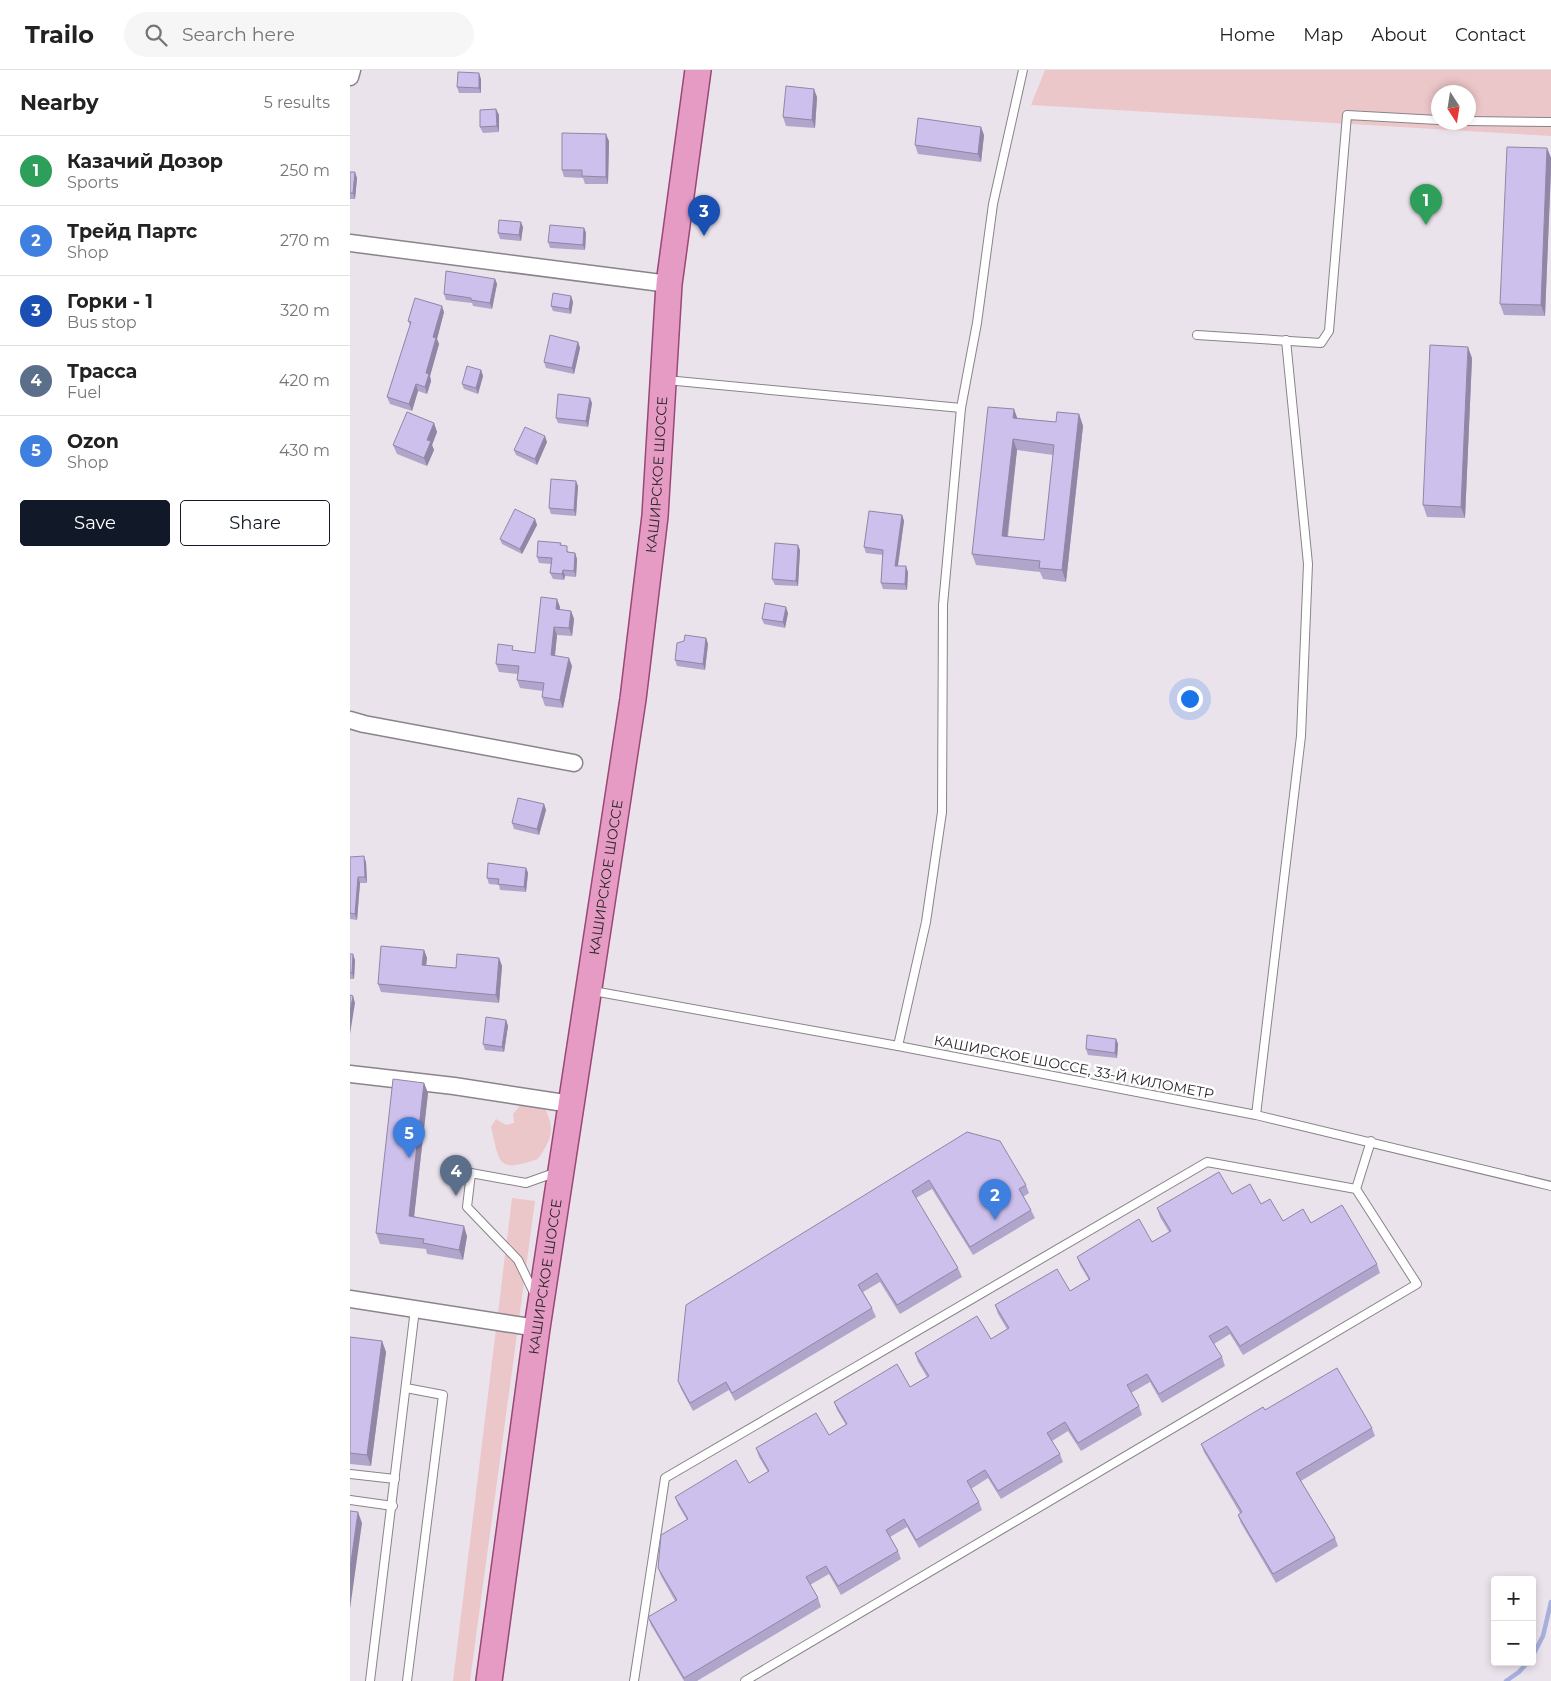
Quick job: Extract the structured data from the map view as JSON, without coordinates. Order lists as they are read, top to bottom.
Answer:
{
  "streets": {
    "main road": ["КАШИРСКОЕ ШОССЕ"],
    "lane": ["КАШИРСКОЕ ШОССЕ, 33-Й КИЛОМЕТР"]
  },
  "crossings": [
    ["КАШИРСКОЕ ШОССЕ", "КАШИРСКОЕ ШОССЕ, 33-Й КИЛОМЕТР"]
  ],
  "north": "bottom",
  "page": {
    "header": "Trailo",
    "search": "Search here",
    "nav": [
      "Home",
      "Map",
      "About",
      "Contact"
    ],
    "heading": ["Nearby", "5 results"],
    "list": [
      {
        "mark": "1",
        "name": "Казачий Дозор",
        "note": "Sports",
        "value": "250 m"
      },
      {
        "mark": "2",
        "name": "Трейд Партс",
        "note": "Shop",
        "value": "270 m"
      },
      {
        "mark": "3",
        "name": "Горки - 1",
        "note": "Bus stop",
        "value": "320 m"
      },
      {
        "mark": "4",
        "name": "Трасса",
        "note": "Fuel",
        "value": "420 m"
      },
      {
        "mark": "5",
        "name": "Ozon",
        "note": "Shop",
        "value": "430 m"
      }
    ],
    "pins": [
      "1",
      "3",
      "5",
      "4",
      "2"
    ],
    "buttons": ["Save", "Share"],
    "map_buttons": ["+", "−"]
  }
}
